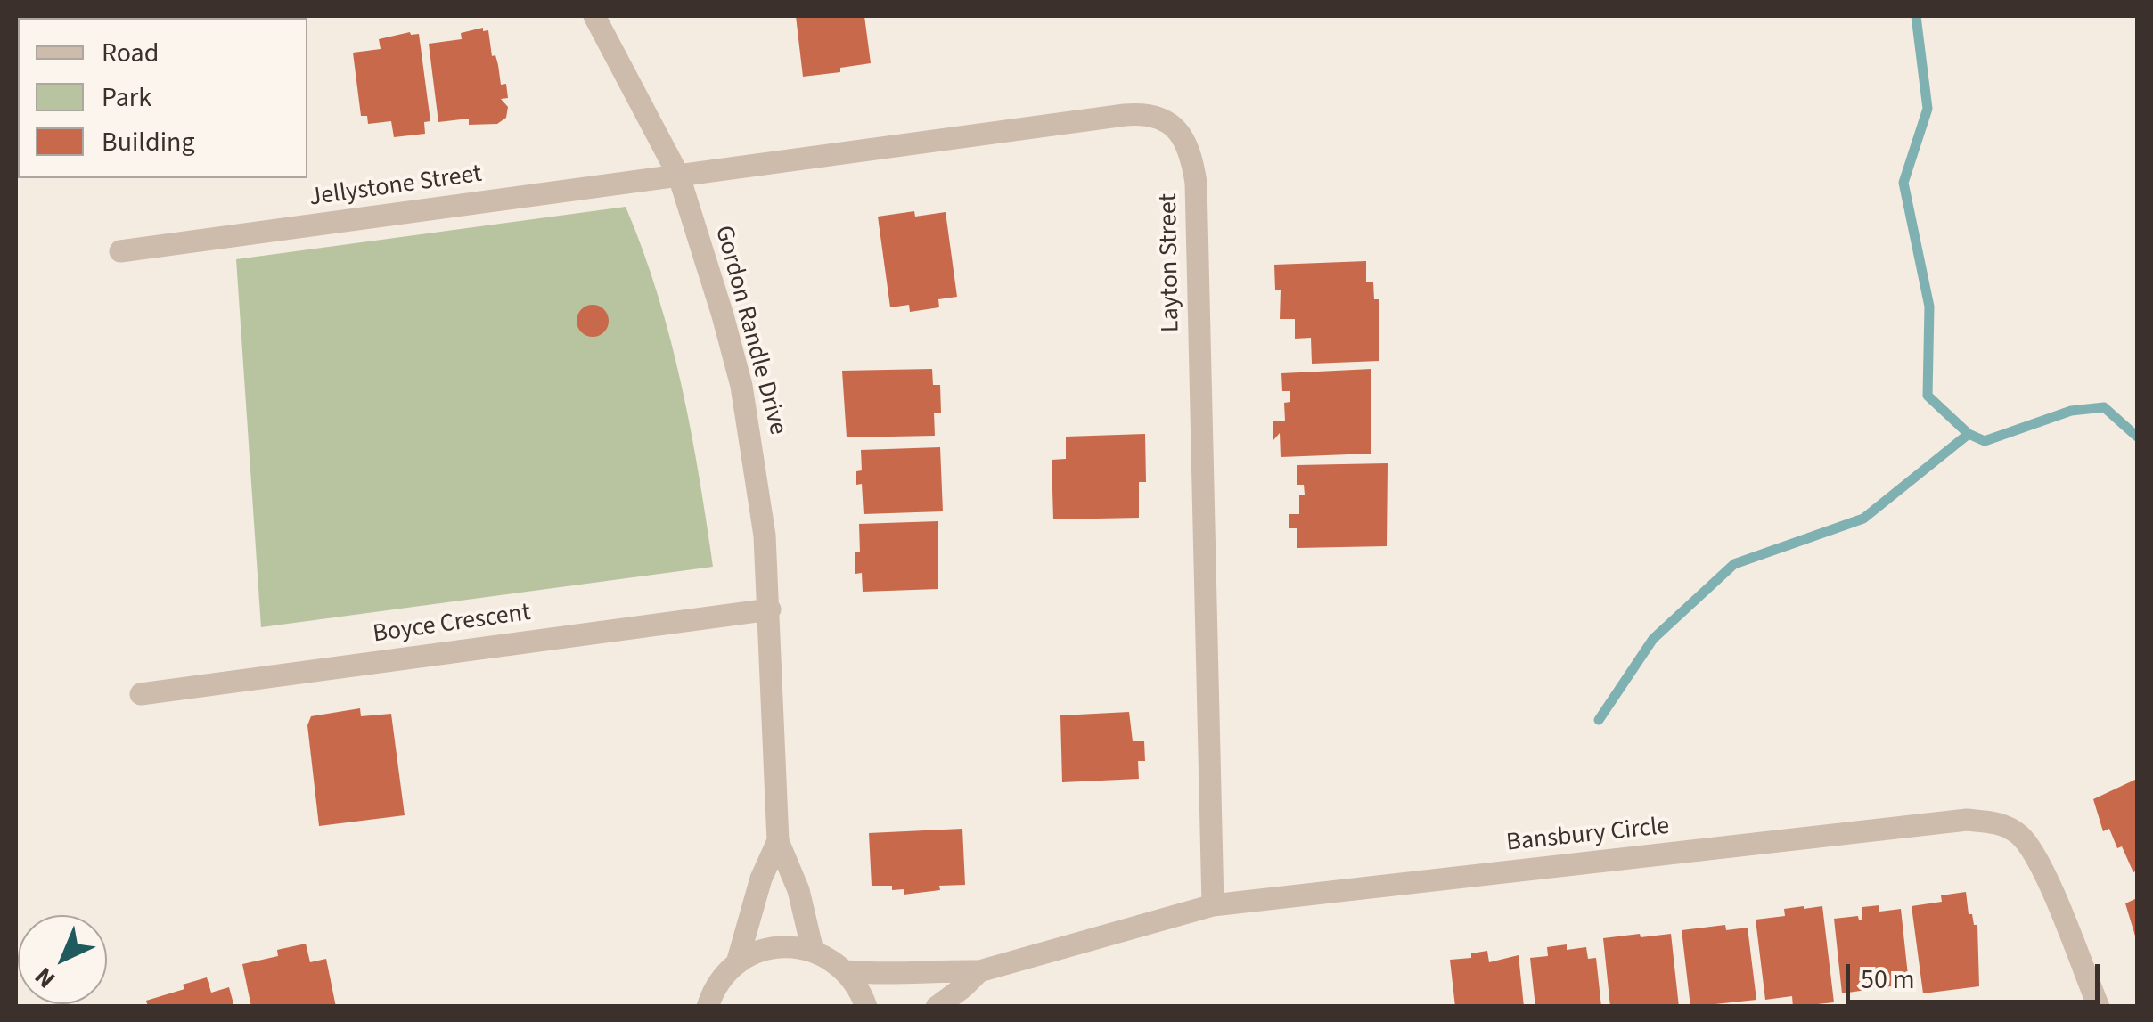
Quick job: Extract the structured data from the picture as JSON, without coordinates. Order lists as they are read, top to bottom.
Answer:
{
  "streets": {
    "street": [
      "Jellystone Street",
      "Layton Street",
      "Gordon Randle Drive",
      "Boyce Crescent",
      "Bansbury Circle"
    ]
  },
  "crossings": [
    ["Jellystone Street", "Layton Street"],
    ["Jellystone Street", "Gordon Randle Drive"],
    ["Layton Street", "Gordon Randle Drive"],
    ["Layton Street", "Bansbury Circle"],
    ["Gordon Randle Drive", "Boyce Crescent"]
  ],
  "legend": ["Road", "Park", "Building"],
  "scale_bar": "50 m",
  "north": "bottom left"
}
